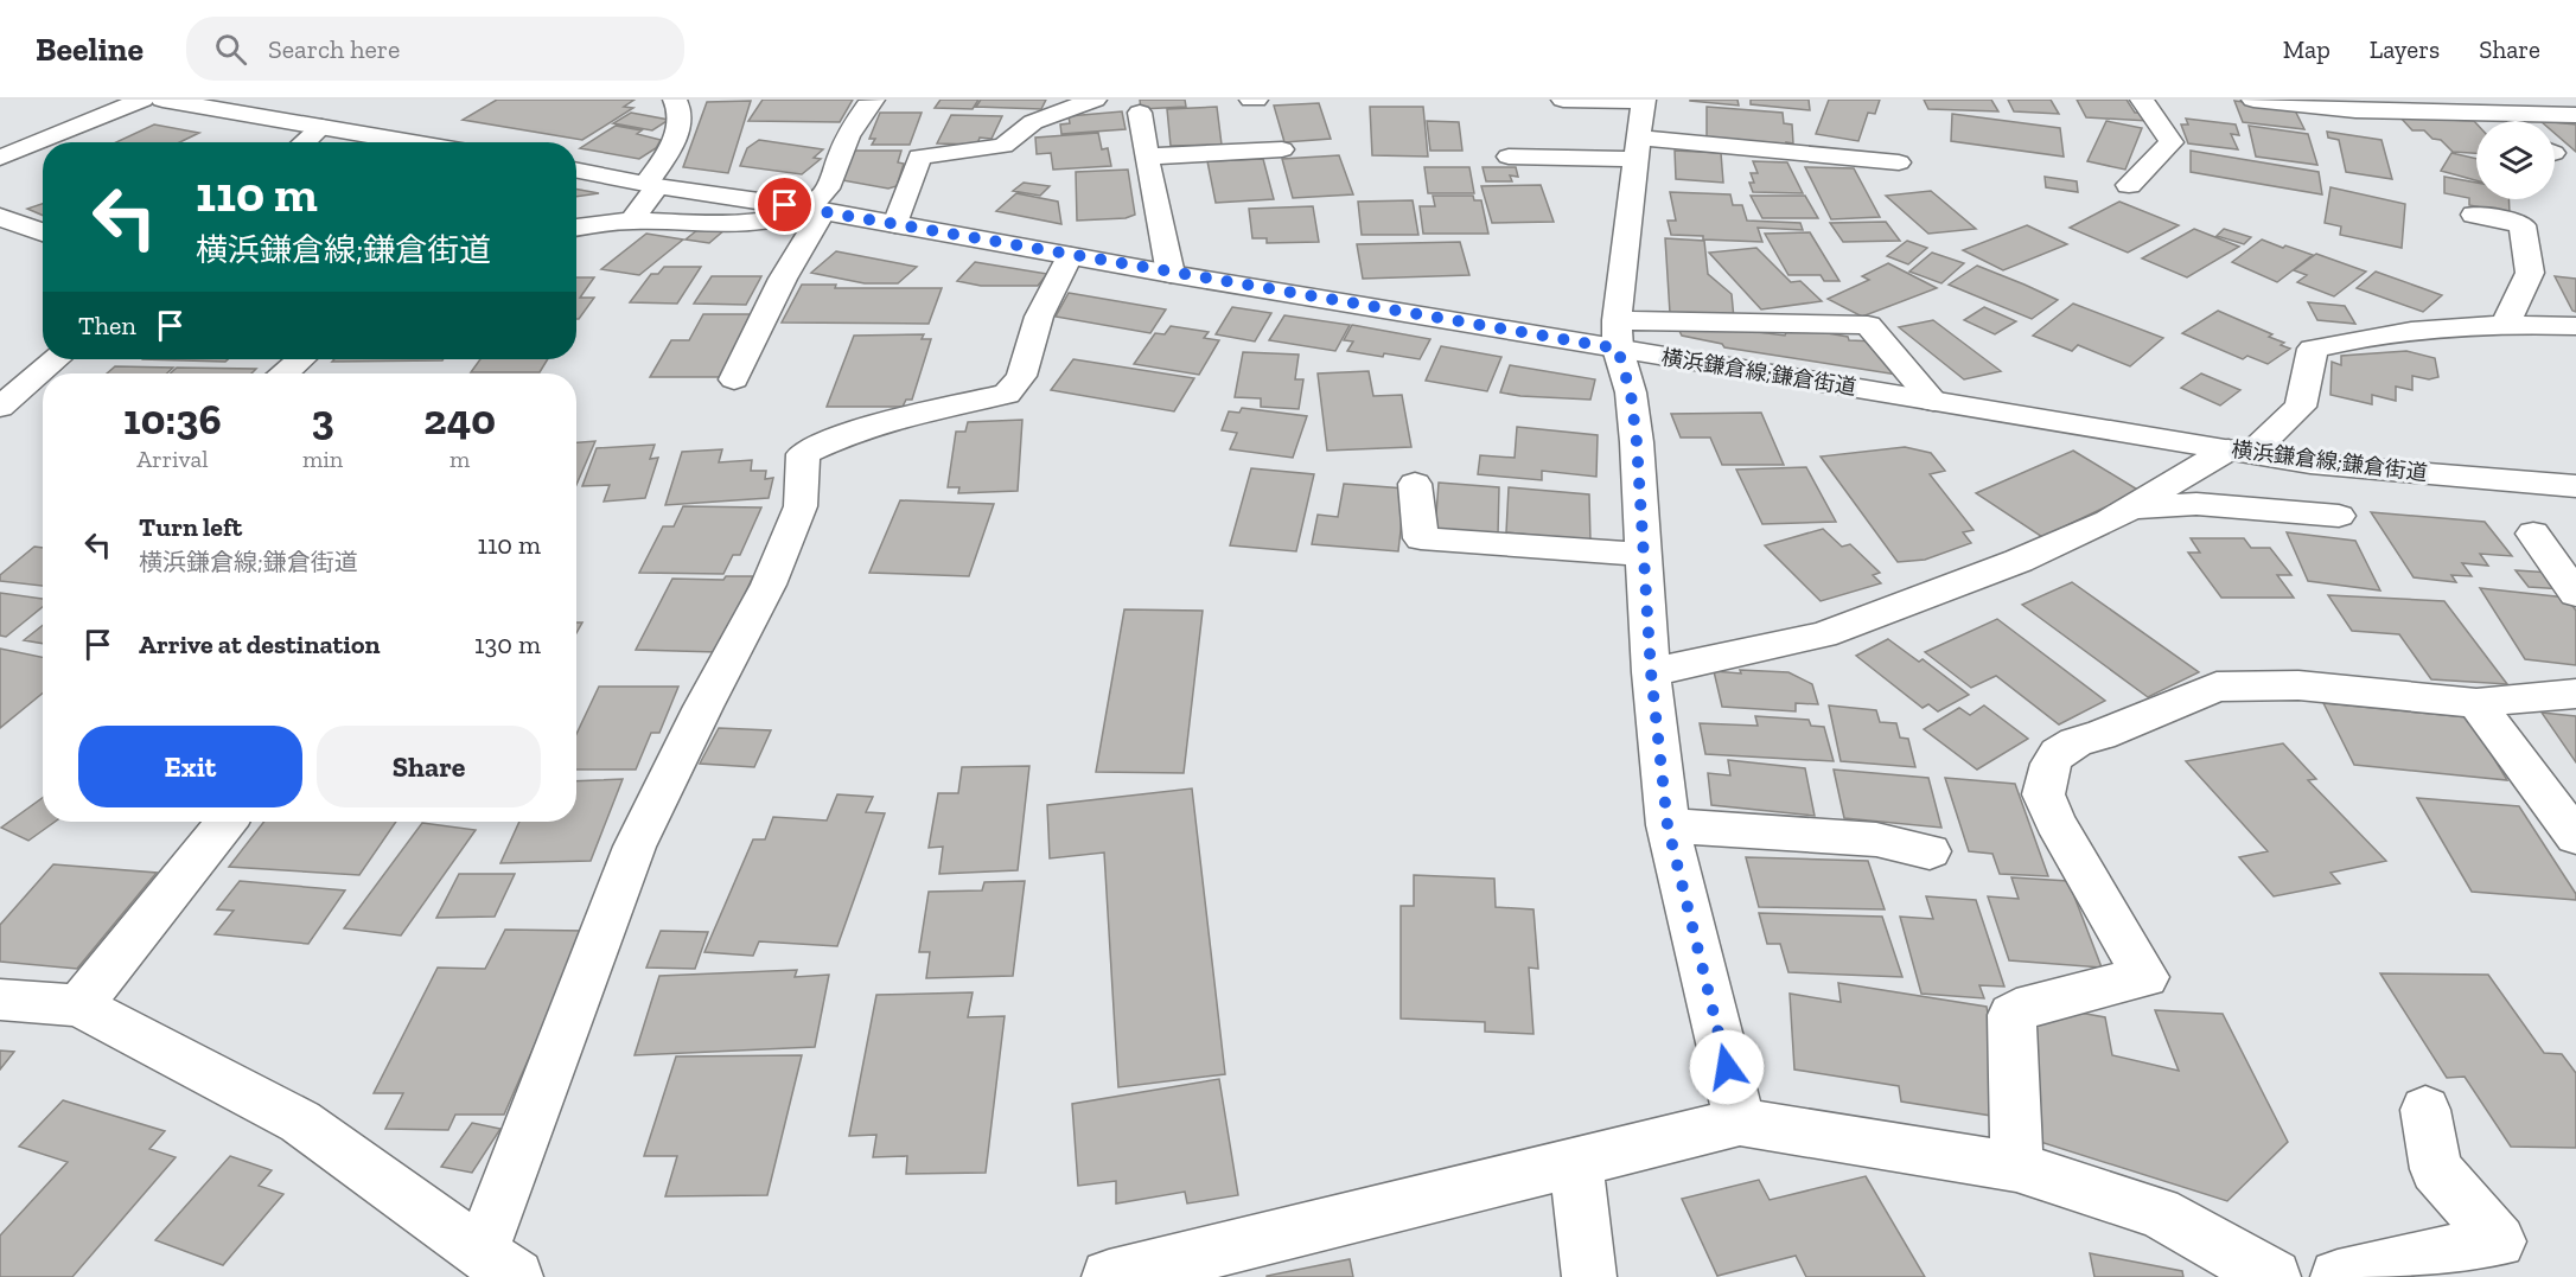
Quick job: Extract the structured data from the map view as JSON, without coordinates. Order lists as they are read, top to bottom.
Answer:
{
  "streets": {
    "street": ["横浜鎌倉線;鎌倉街道"]
  },
  "page": {
    "header": "Beeline",
    "search": "Search here",
    "nav": ["Map", "Layers", "Share"],
    "turn": ["110 m", "横浜鎌倉線;鎌倉街道"],
    "then": "Then",
    "eta": [
      "10:36",
      "Arrival",
      "3",
      "min",
      "240",
      "m"
    ],
    "list": [
      {
        "name": "Turn left",
        "note": "横浜鎌倉線;鎌倉街道",
        "value": "110 m"
      },
      {
        "name": "Arrive at destination",
        "value": "130 m"
      }
    ],
    "buttons": ["Exit", "Share"]
  }
}
